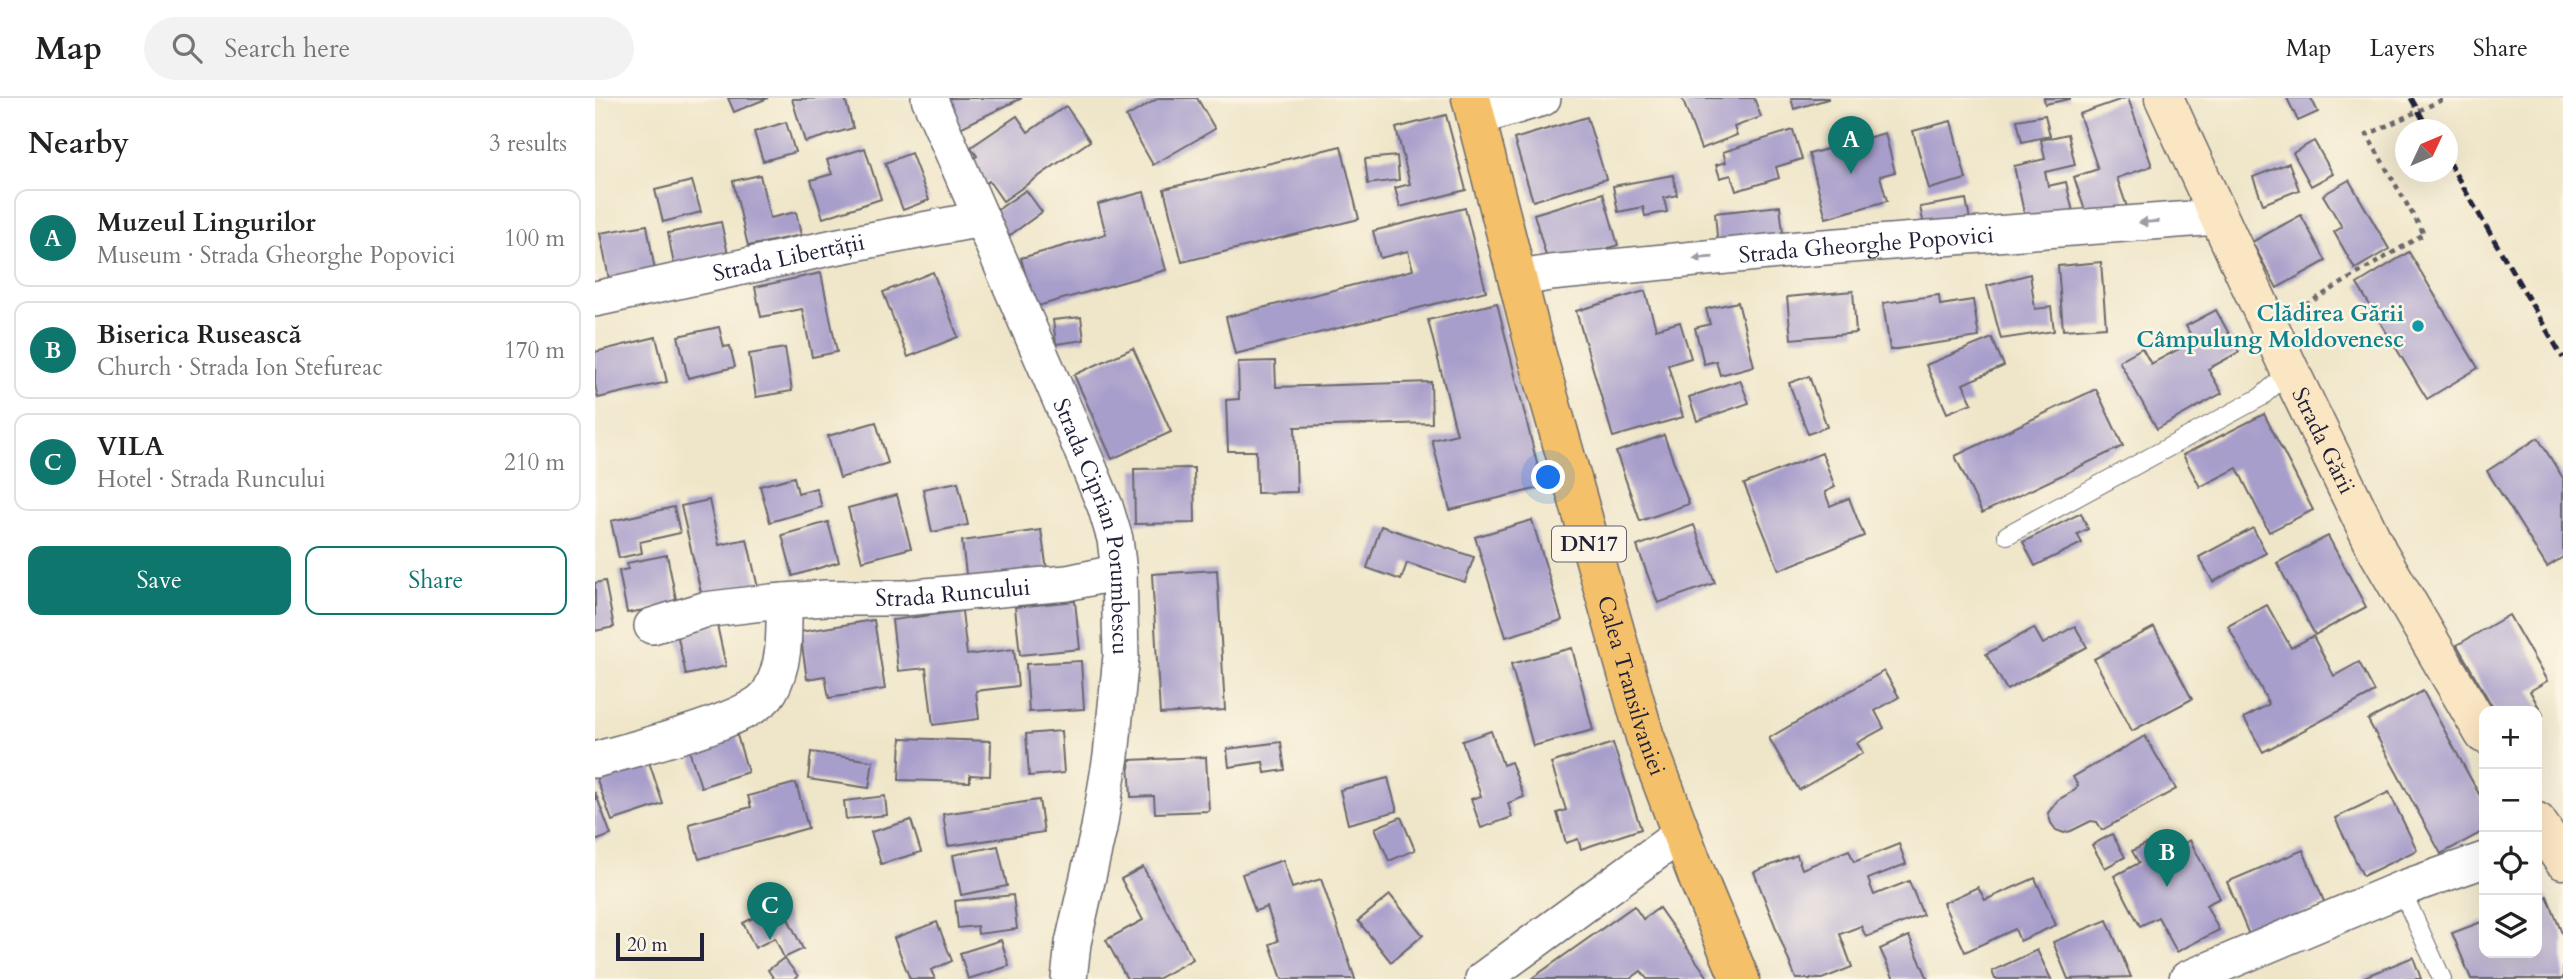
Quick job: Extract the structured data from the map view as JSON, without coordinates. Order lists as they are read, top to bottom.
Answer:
{
  "streets": {
    "highway": ["DN17", "Calea Transilvaniei"],
    "street": [
      "Strada Gheorghe Popovici",
      "Strada Libertății",
      "Strada Gării",
      "Strada Ciprian Porumbescu",
      "Strada Runcului"
    ]
  },
  "crossings": [
    ["Strada Gheorghe Popovici", "Strada Gării"],
    ["Strada Gheorghe Popovici", "Calea Transilvaniei"],
    ["Strada Libertății", "Strada Ciprian Porumbescu"],
    ["Strada Ciprian Porumbescu", "Strada Runcului"]
  ],
  "one_way": ["Strada Gheorghe Popovici"],
  "places": ["Clădirea Gării Câmpulung Moldovenesc"],
  "scale_bar": "20 m",
  "north": "top right",
  "page": {
    "header": "Map",
    "search": "Search here",
    "nav": ["Map", "Layers", "Share"],
    "heading": ["Nearby", "3 results"],
    "pins": ["A", "B", "C"],
    "list": [
      {
        "mark": "A",
        "name": "Muzeul Lingurilor",
        "note": "Museum · Strada Gheorghe Popovici",
        "value": "100 m"
      },
      {
        "mark": "B",
        "name": "Biserica Rusească",
        "note": "Church · Strada Ion Stefureac",
        "value": "170 m"
      },
      {
        "mark": "C",
        "name": "VILA",
        "note": "Hotel · Strada Runcului",
        "value": "210 m"
      }
    ],
    "buttons": ["Save", "Share"],
    "map_buttons": ["+", "−"],
    "scale": "20 m"
  }
}
